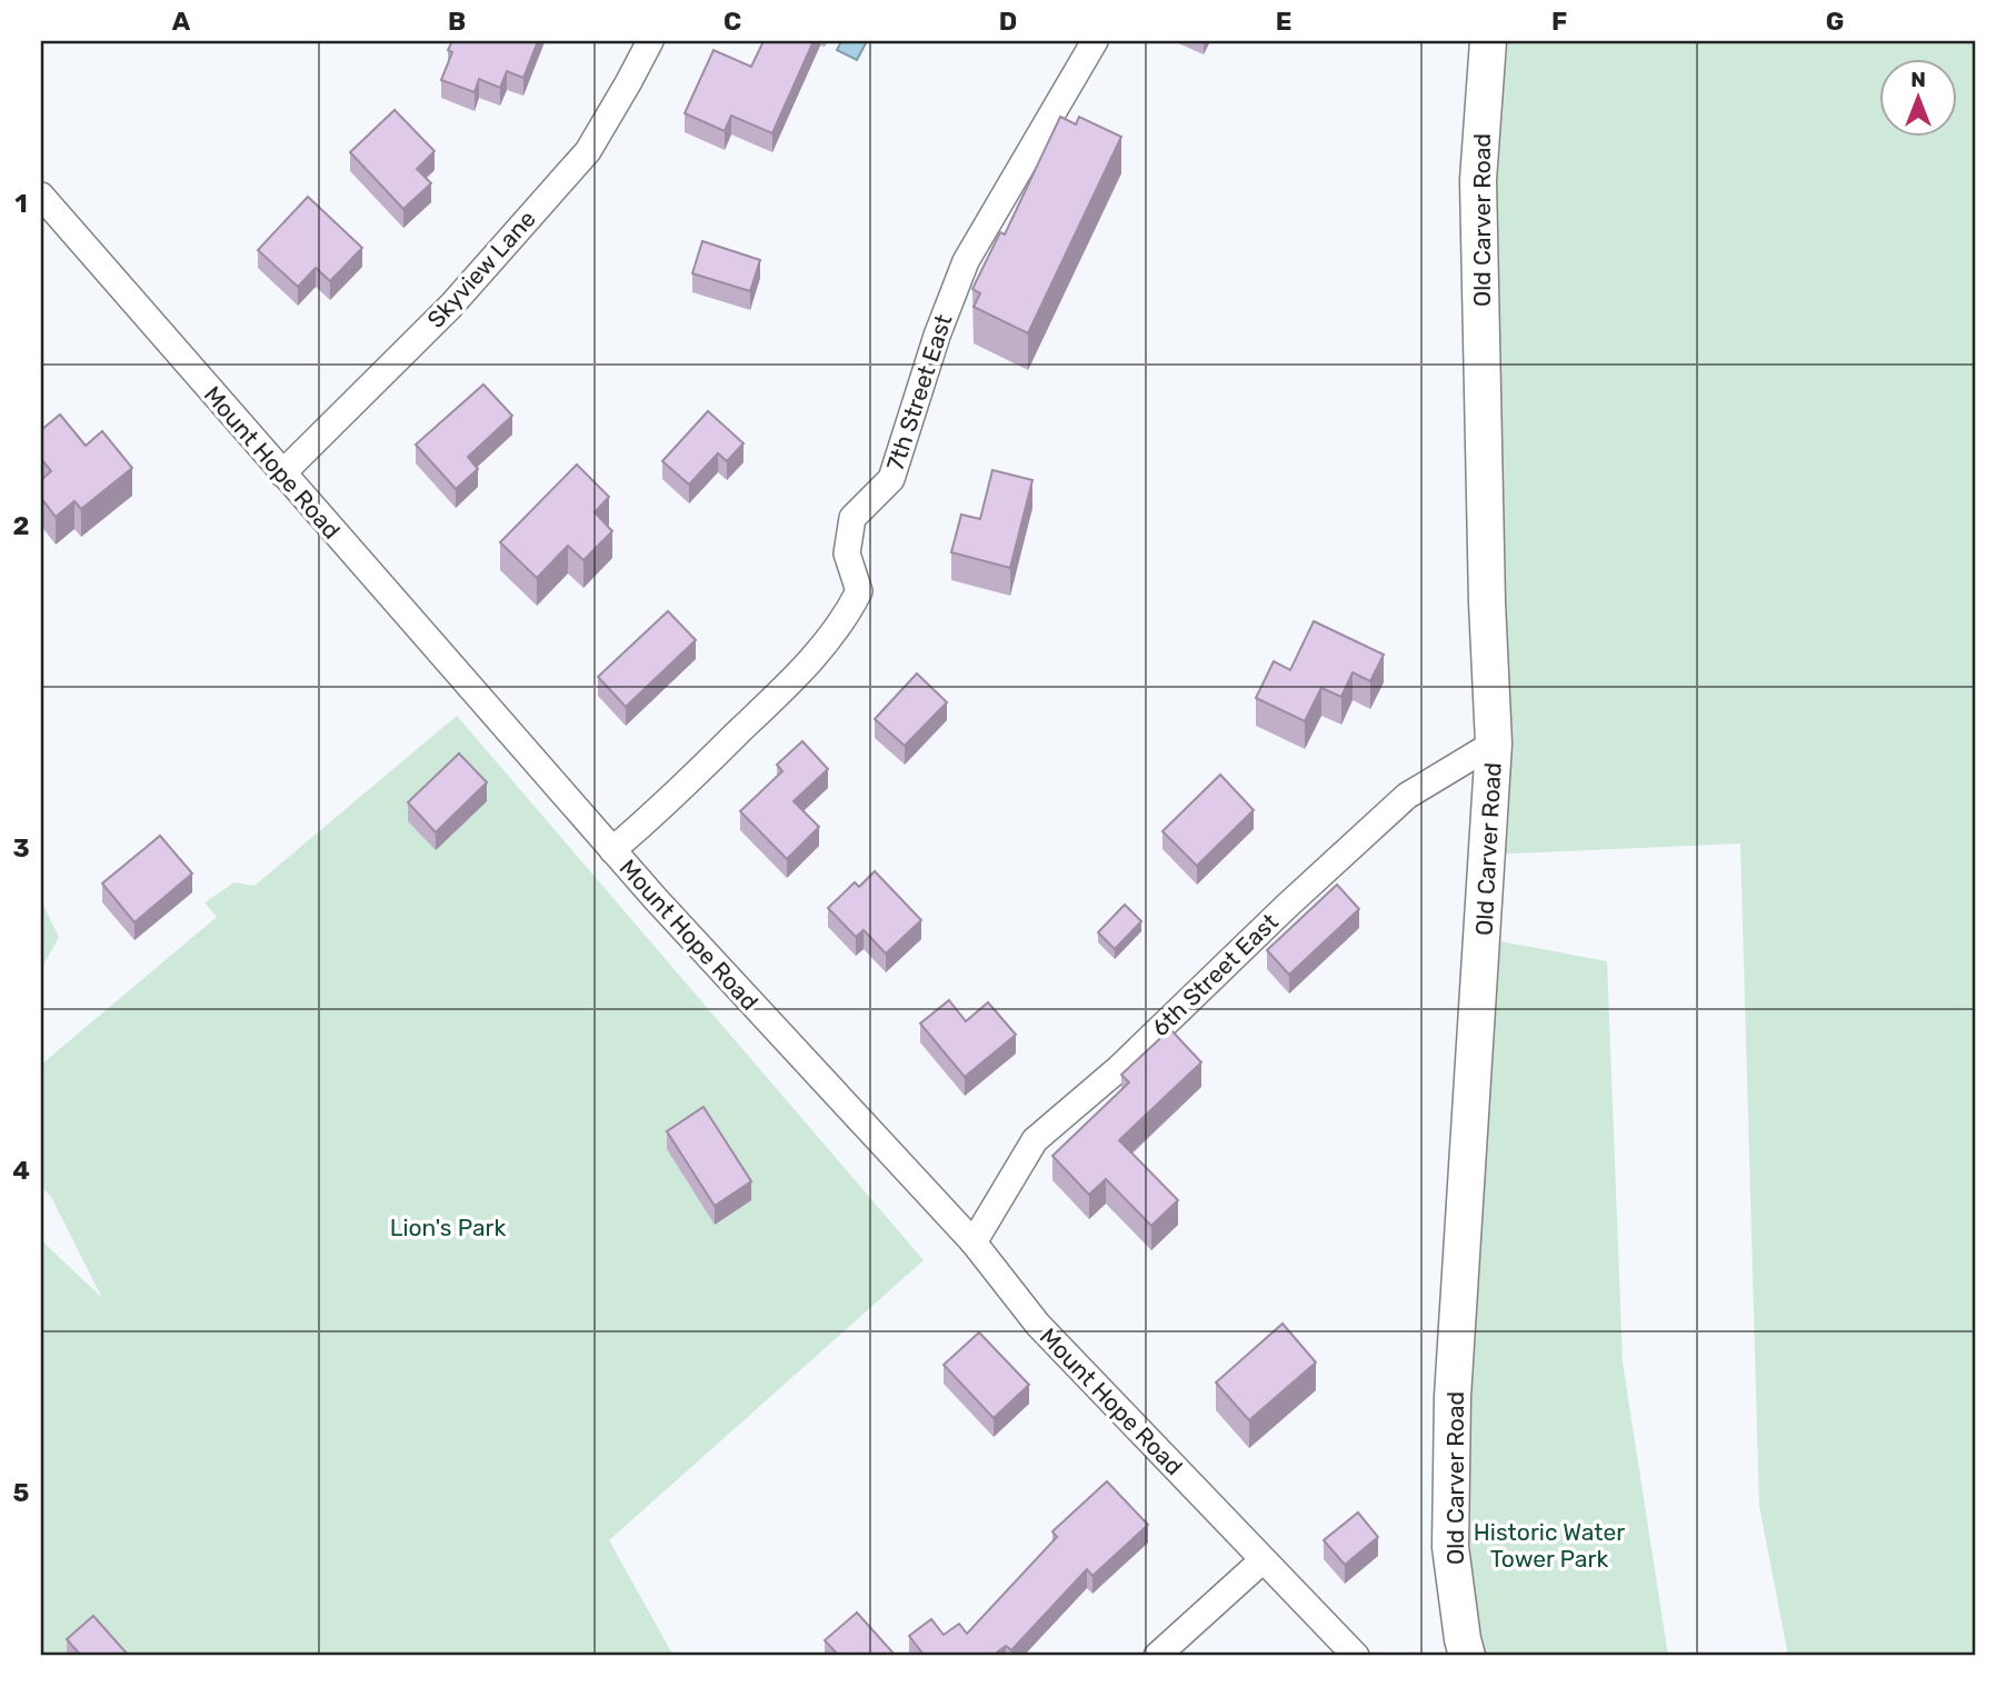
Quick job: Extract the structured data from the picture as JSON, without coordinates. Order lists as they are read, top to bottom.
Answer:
{
  "streets": {
    "street": [
      "Old Carver Road",
      "Skyview Lane",
      "7th Street East",
      "Mount Hope Road",
      "6th Street East"
    ]
  },
  "crossings": [
    ["Old Carver Road", "6th Street East"],
    ["Skyview Lane", "Mount Hope Road"],
    ["7th Street East", "Mount Hope Road"],
    ["Mount Hope Road", "6th Street East"]
  ],
  "parks": ["Lion's Park", "Historic Water Tower Park"],
  "north": "top",
  "grid": {
    "columns": [
      "A",
      "B",
      "C",
      "D",
      "E",
      "F",
      "G"
    ],
    "rows": [
      "1",
      "2",
      "3",
      "4",
      "5"
    ]
  }
}
